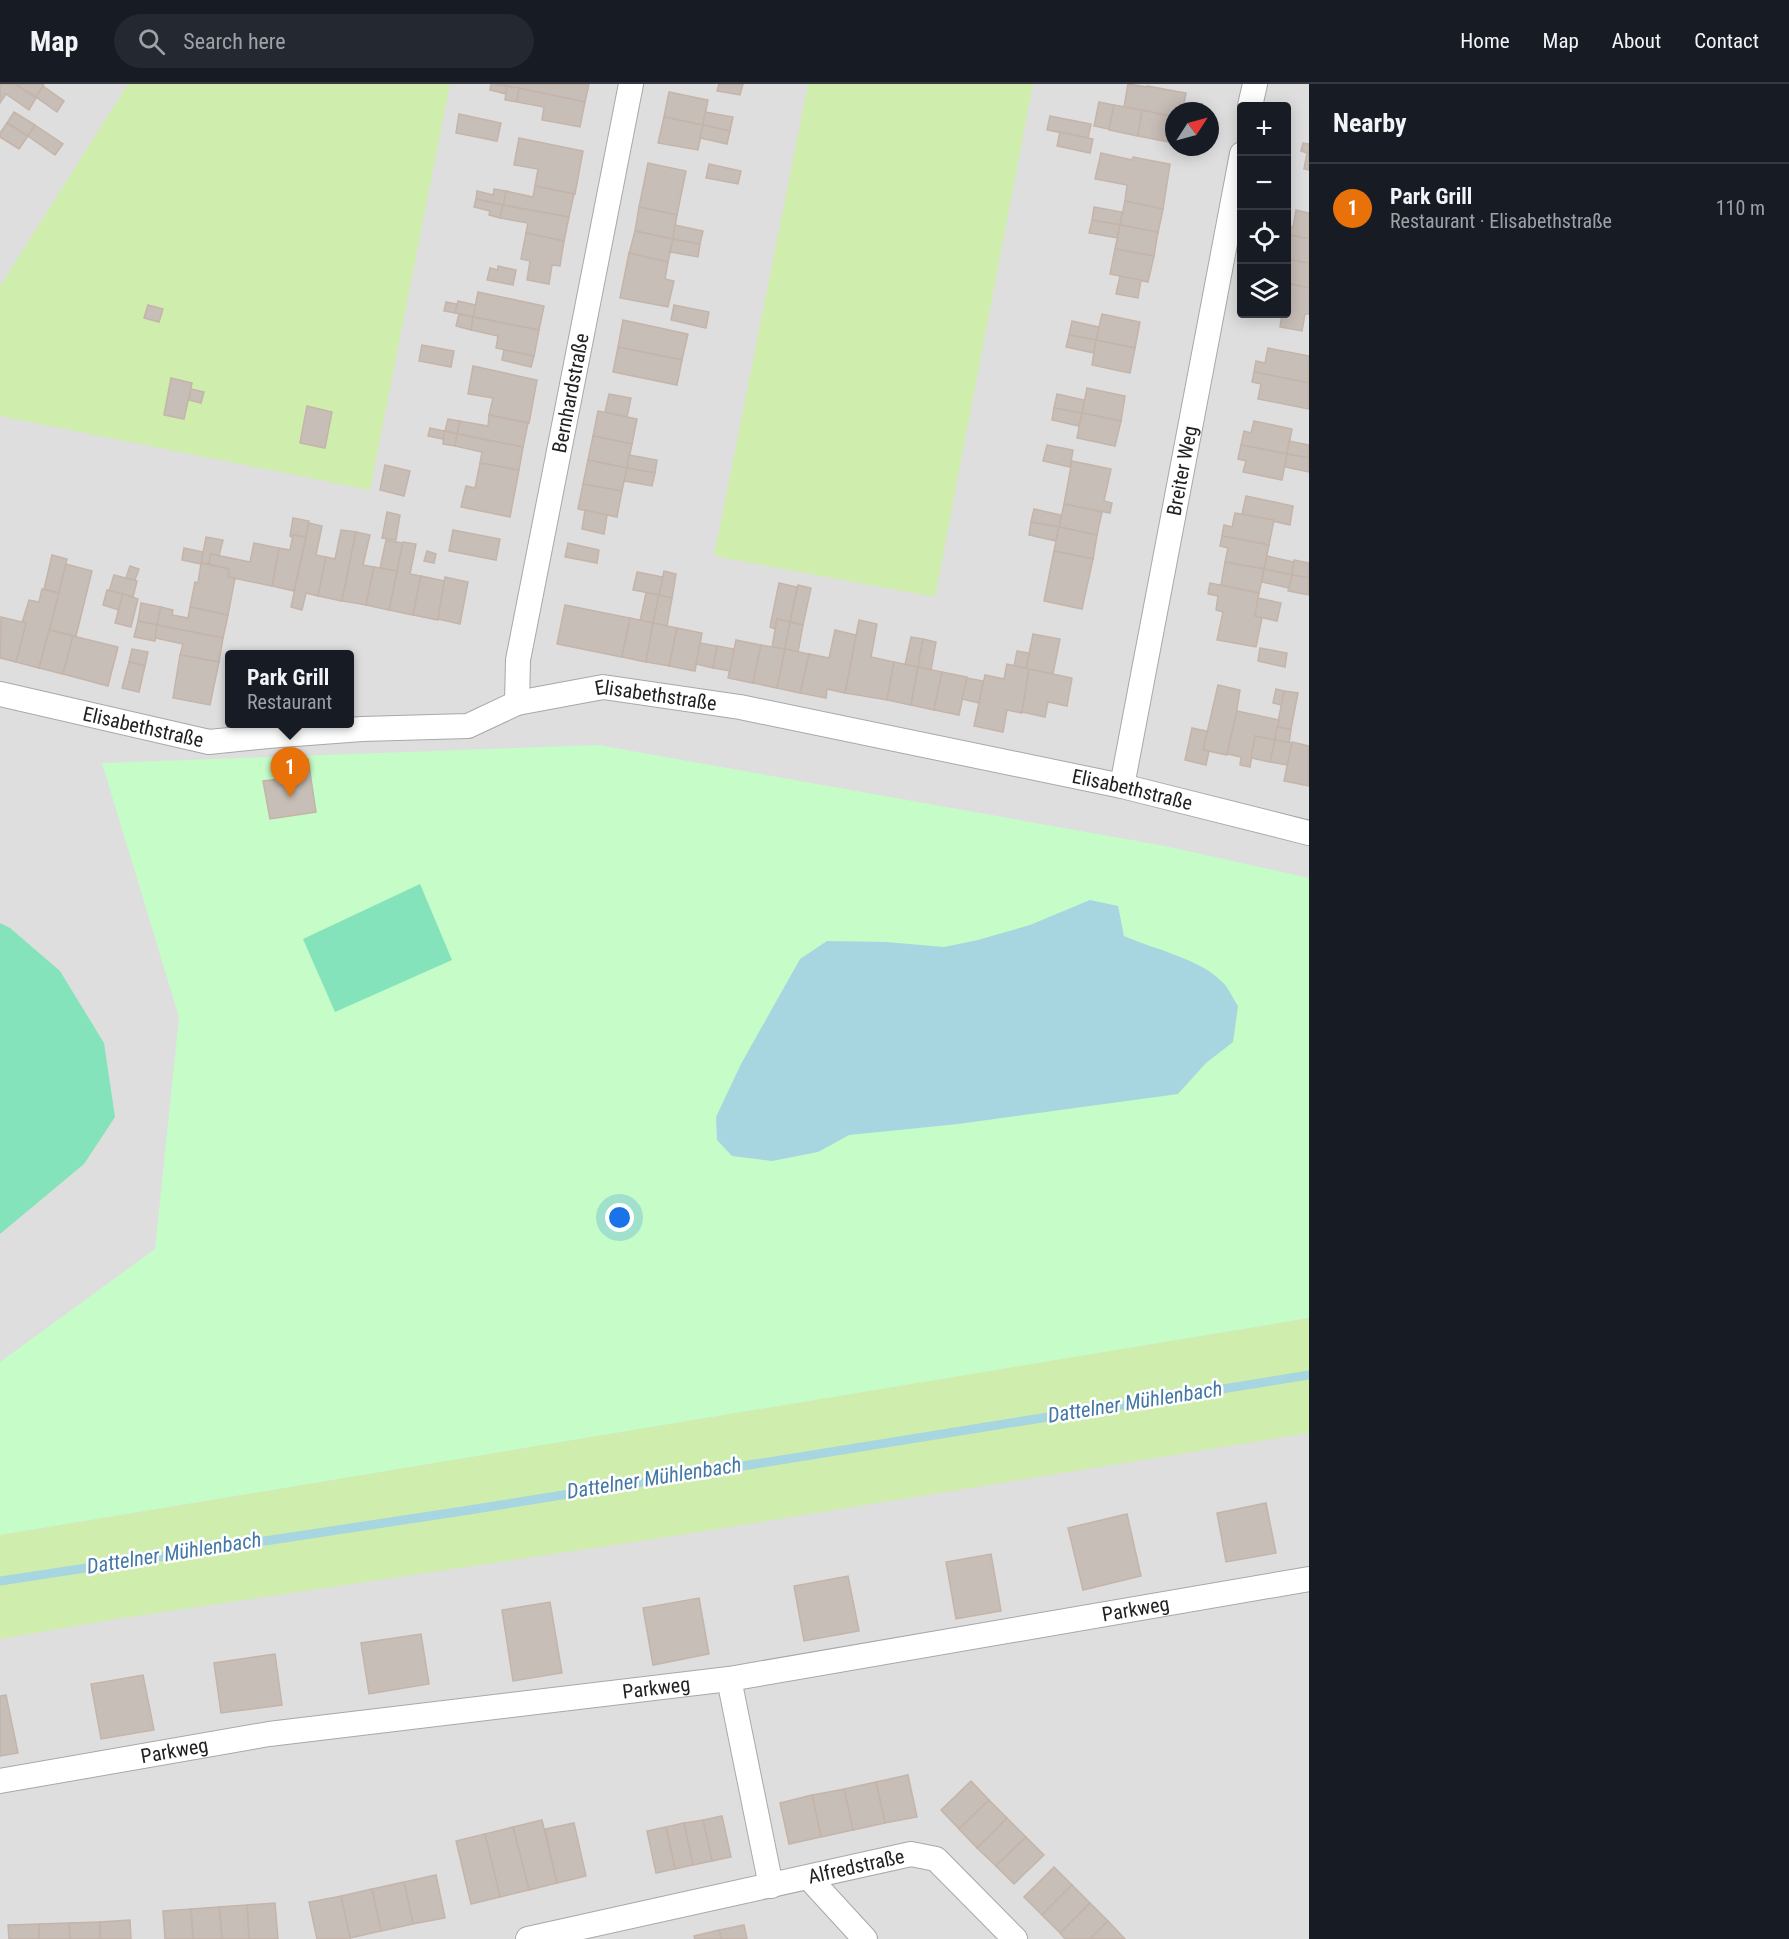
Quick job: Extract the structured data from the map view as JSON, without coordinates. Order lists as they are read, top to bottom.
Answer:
{
  "streets": {
    "street": [
      "Bernhardstraße",
      "Breiter Weg",
      "Elisabethstraße",
      "Parkweg",
      "Alfredstraße"
    ]
  },
  "crossings": [
    ["Bernhardstraße", "Elisabethstraße"],
    ["Breiter Weg", "Elisabethstraße"]
  ],
  "water": ["Dattelner Mühlenbach"],
  "north": "top right",
  "page": {
    "header": "Map",
    "search": "Search here",
    "nav": [
      "Home",
      "Map",
      "About",
      "Contact"
    ],
    "heading": "Nearby",
    "map_buttons": ["+", "−"],
    "list": [
      {
        "mark": "1",
        "name": "Park Grill",
        "note": "Restaurant · Elisabethstraße",
        "value": "110 m"
      }
    ],
    "popup": ["Park Grill", "Restaurant"],
    "pins": "1"
  }
}
